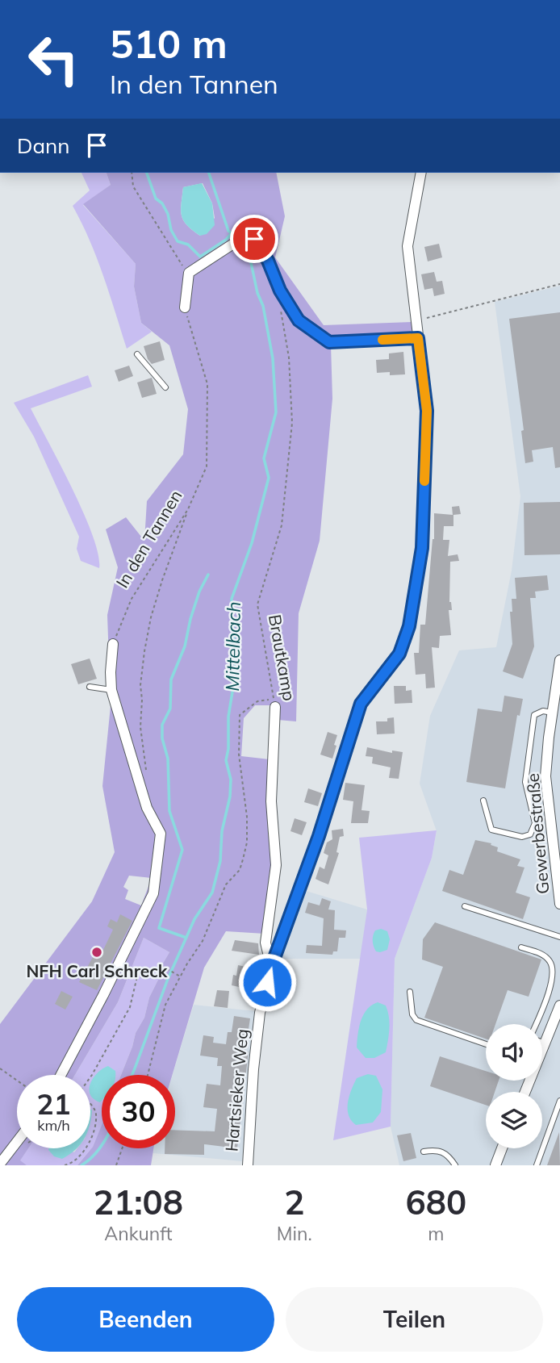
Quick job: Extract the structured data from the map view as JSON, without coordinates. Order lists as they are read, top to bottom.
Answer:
{
  "streets": {
    "street": ["Brautkamp", "Gewerbestraße", "Hartsieker Weg"],
    "path": ["In den Tannen"]
  },
  "crossings": [
    ["Brautkamp", "Hartsieker Weg"]
  ],
  "water": ["Mittelbach"],
  "places": ["NFH Carl Schreck"],
  "page": {
    "turn": ["510 m", "In den Tannen"],
    "then": "Dann",
    "speed": "21 km/h",
    "limit": "30",
    "eta": [
      "21:08",
      "Ankunft",
      "2",
      "Min.",
      "680",
      "m"
    ],
    "buttons": ["Beenden", "Teilen"]
  }
}
